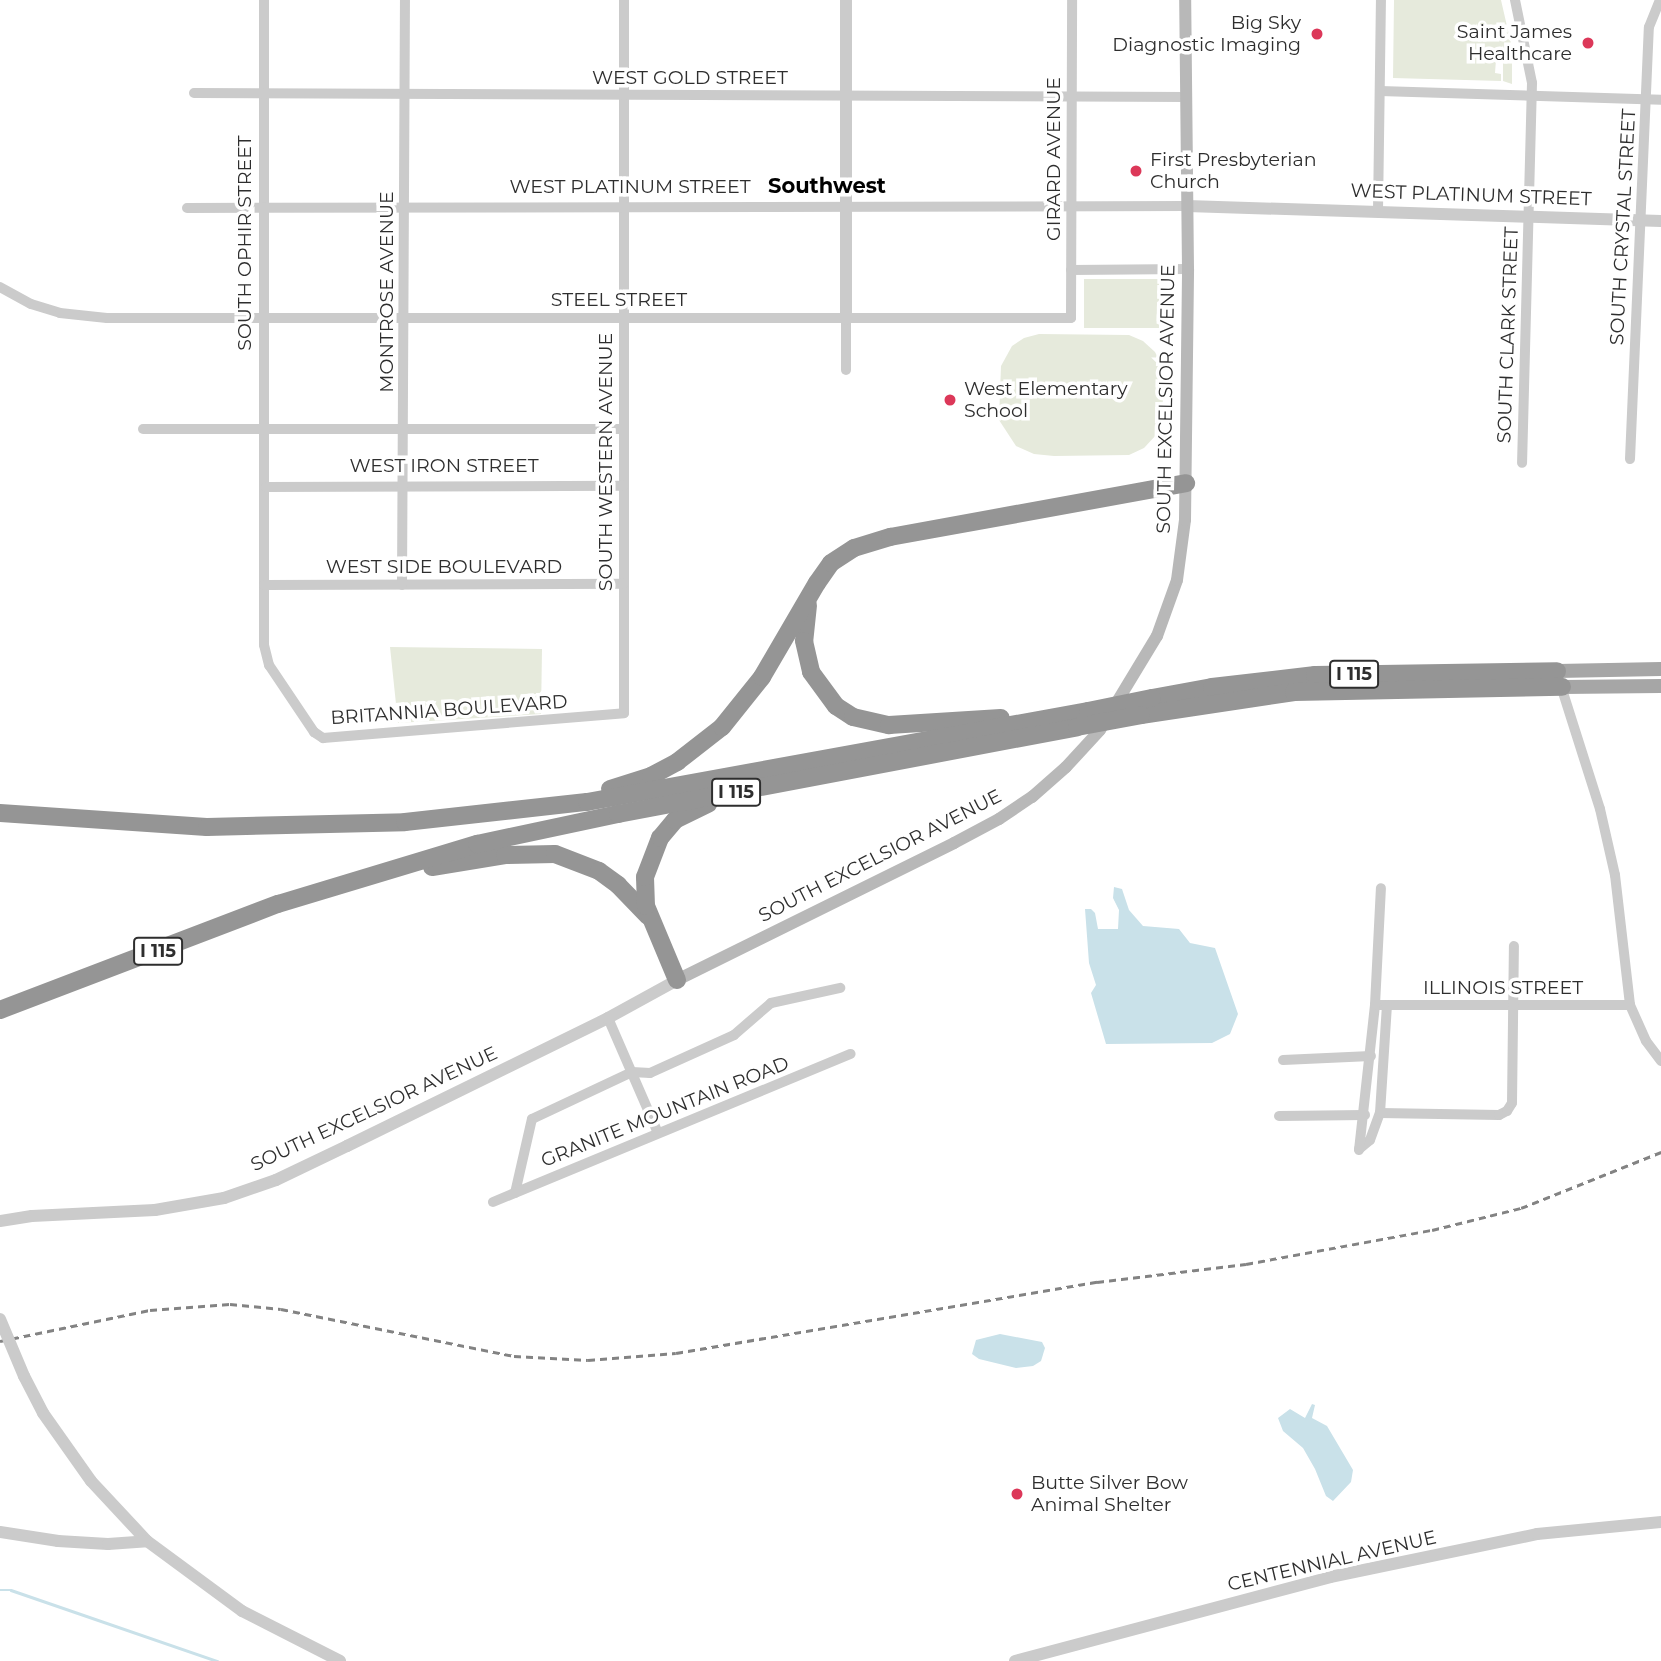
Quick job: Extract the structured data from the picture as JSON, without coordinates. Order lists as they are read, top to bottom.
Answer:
{
  "streets": {
    "highway": ["I 115"],
    "main road": ["SOUTH EXCELSIOR AVENUE"],
    "street": [
      "WEST GOLD STREET",
      "GIRARD AVENUE",
      "WEST PLATINUM STREET",
      "SOUTH CRYSTAL STREET",
      "SOUTH OPHIR STREET",
      "MONTROSE AVENUE",
      "STEEL STREET",
      "SOUTH CLARK STREET",
      "SOUTH WESTERN AVENUE",
      "WEST IRON STREET",
      "WEST SIDE BOULEVARD",
      "BRITANNIA BOULEVARD",
      "ILLINOIS STREET",
      "GRANITE MOUNTAIN ROAD",
      "CENTENNIAL AVENUE"
    ]
  },
  "crossings": [
    ["WEST GOLD STREET", "GIRARD AVENUE"],
    ["WEST GOLD STREET", "SOUTH OPHIR STREET"],
    ["WEST GOLD STREET", "MONTROSE AVENUE"],
    ["WEST GOLD STREET", "SOUTH EXCELSIOR AVENUE"],
    ["WEST GOLD STREET", "SOUTH WESTERN AVENUE"],
    ["GIRARD AVENUE", "WEST PLATINUM STREET"],
    ["GIRARD AVENUE", "STEEL STREET"],
    ["WEST PLATINUM STREET", "SOUTH CRYSTAL STREET"],
    ["WEST PLATINUM STREET", "SOUTH OPHIR STREET"],
    ["WEST PLATINUM STREET", "MONTROSE AVENUE"],
    ["WEST PLATINUM STREET", "SOUTH CLARK STREET"],
    ["WEST PLATINUM STREET", "SOUTH EXCELSIOR AVENUE"],
    ["WEST PLATINUM STREET", "SOUTH WESTERN AVENUE"],
    ["SOUTH OPHIR STREET", "STEEL STREET"],
    ["SOUTH OPHIR STREET", "WEST IRON STREET"],
    ["SOUTH OPHIR STREET", "WEST SIDE BOULEVARD"],
    ["SOUTH OPHIR STREET", "BRITANNIA BOULEVARD"],
    ["MONTROSE AVENUE", "STEEL STREET"],
    ["MONTROSE AVENUE", "WEST IRON STREET"],
    ["MONTROSE AVENUE", "WEST SIDE BOULEVARD"],
    ["STEEL STREET", "SOUTH WESTERN AVENUE"],
    ["SOUTH WESTERN AVENUE", "WEST IRON STREET"],
    ["SOUTH WESTERN AVENUE", "WEST SIDE BOULEVARD"],
    ["SOUTH WESTERN AVENUE", "BRITANNIA BOULEVARD"],
    ["WEST SIDE BOULEVARD", "BRITANNIA BOULEVARD"]
  ],
  "districts": ["Southwest"],
  "places": [
    "Big Sky Diagnostic Imaging",
    "Saint James Healthcare",
    "First Presbyterian Church",
    "West Elementary School",
    "Butte Silver Bow Animal Shelter"
  ]
}
